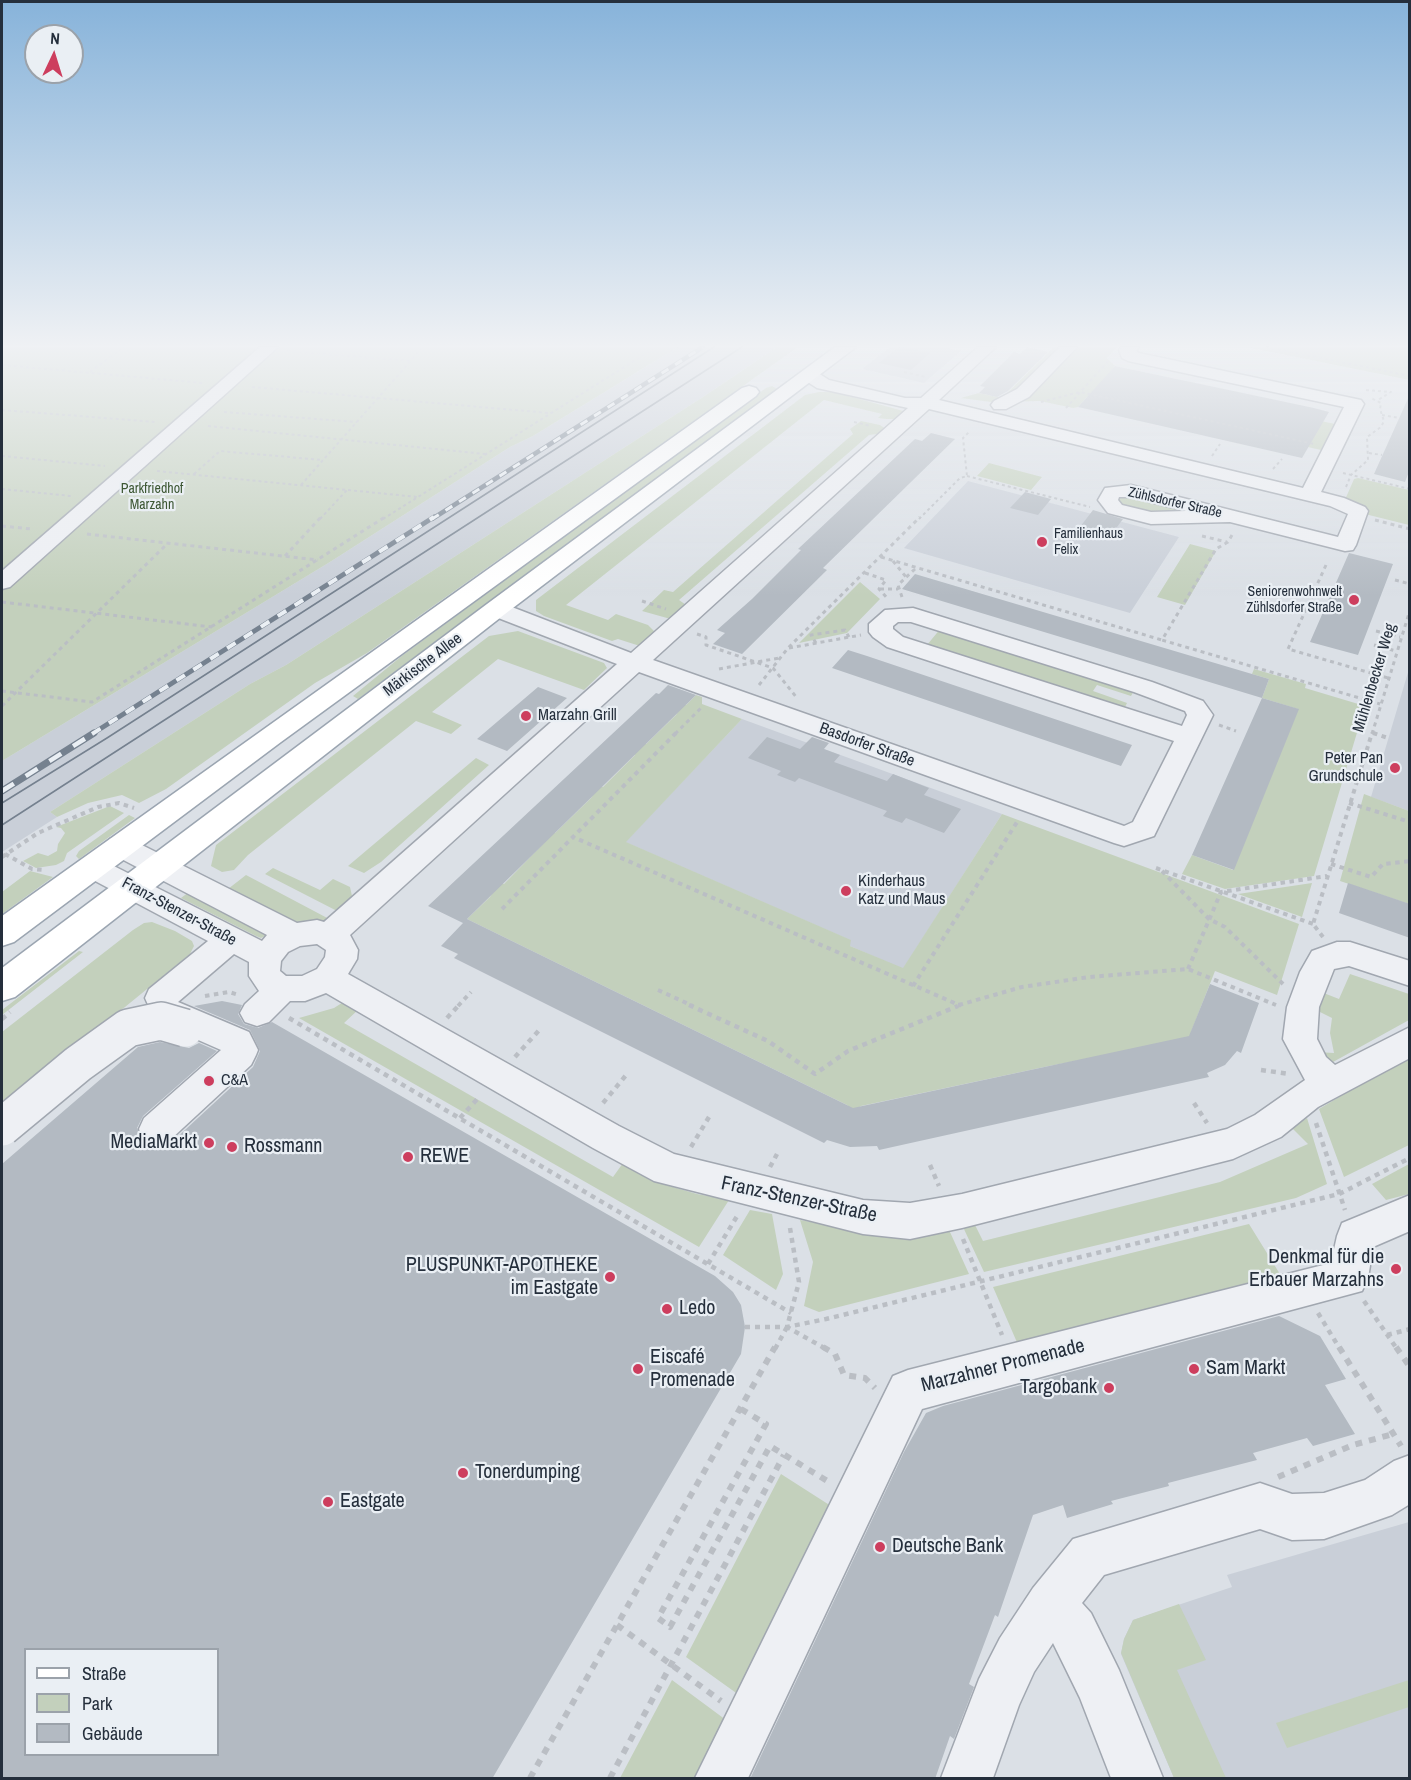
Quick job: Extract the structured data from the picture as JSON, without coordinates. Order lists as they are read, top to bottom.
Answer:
{
  "streets": {
    "main road": ["Märkische Allee"],
    "street": [
      "Zühlsdorfer Straße",
      "Basdorfer Straße",
      "Franz-Stenzer-Straße",
      "Marzahner Promenade"
    ],
    "path": ["Mühlenbecker Weg"]
  },
  "crossings": [
    ["Märkische Allee", "Basdorfer Straße"],
    ["Märkische Allee", "Franz-Stenzer-Straße"]
  ],
  "parks": ["Parkfriedhof Marzahn"],
  "places": [
    "Familienhaus Felix",
    "Seniorenwohnwelt Zühlsdorfer Straße",
    "Marzahn Grill",
    "Peter Pan Grundschule",
    "Kinderhaus Katz und Maus",
    "C&A",
    "MediaMarkt",
    "Rossmann",
    "REWE",
    "Denkmal für die Erbauer Marzahns",
    "PLUSPUNKT-APOTHEKE im Eastgate",
    "Ledo",
    "Eiscafé Promenade",
    "Sam Markt",
    "Targobank",
    "Tonerdumping",
    "Eastgate",
    "Deutsche Bank"
  ],
  "legend": ["Straße", "Park", "Gebäude"],
  "north": "top"
}
